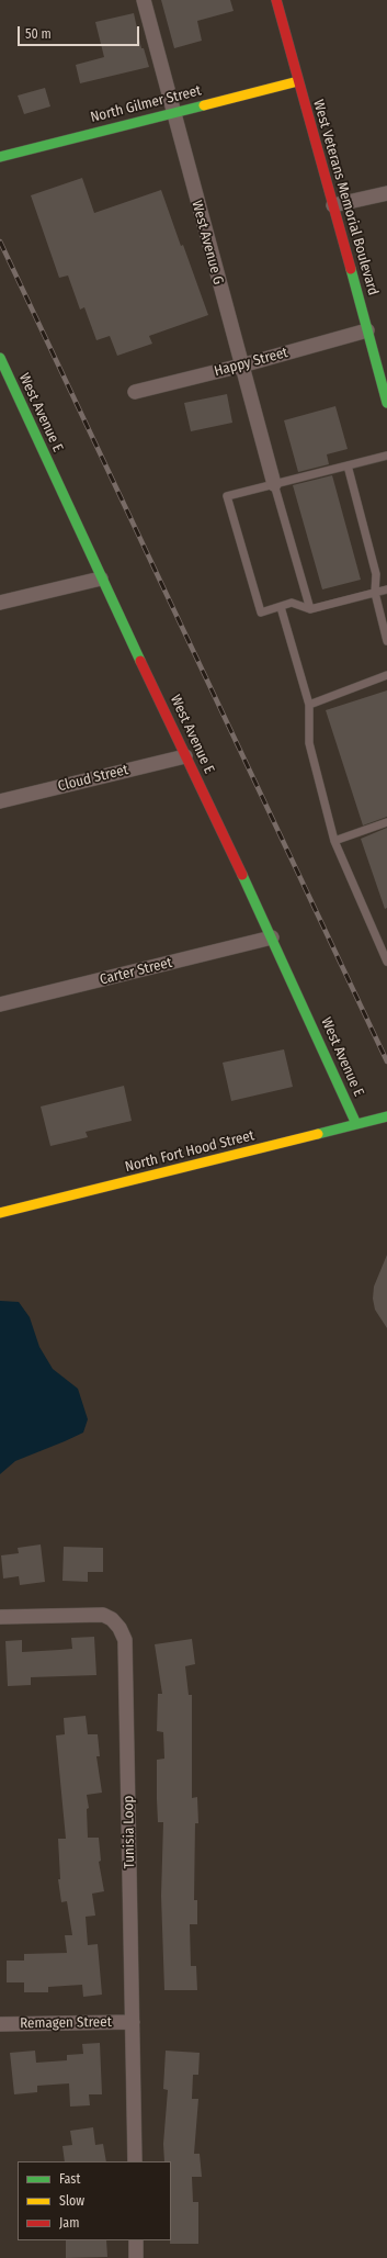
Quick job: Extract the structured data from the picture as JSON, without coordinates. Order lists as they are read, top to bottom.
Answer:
{
  "streets": {
    "street": [
      "North Gilmer Street",
      "West Veterans Memorial Boulevard",
      "West Avenue G",
      "Happy Street",
      "West Avenue E",
      "Cloud Street",
      "Carter Street",
      "North Fort Hood Street",
      "Tunisia Loop",
      "Remagen Street"
    ]
  },
  "crossings": [
    ["North Gilmer Street", "West Veterans Memorial Boulevard"],
    ["North Gilmer Street", "West Avenue G"],
    ["West Veterans Memorial Boulevard", "Happy Street"],
    ["West Avenue G", "Happy Street"],
    ["West Avenue E", "Cloud Street"],
    ["West Avenue E", "Carter Street"],
    ["West Avenue E", "North Fort Hood Street"],
    ["Tunisia Loop", "Remagen Street"]
  ],
  "legend": ["Fast", "Slow", "Jam"],
  "scale_bar": "50 m"
}
